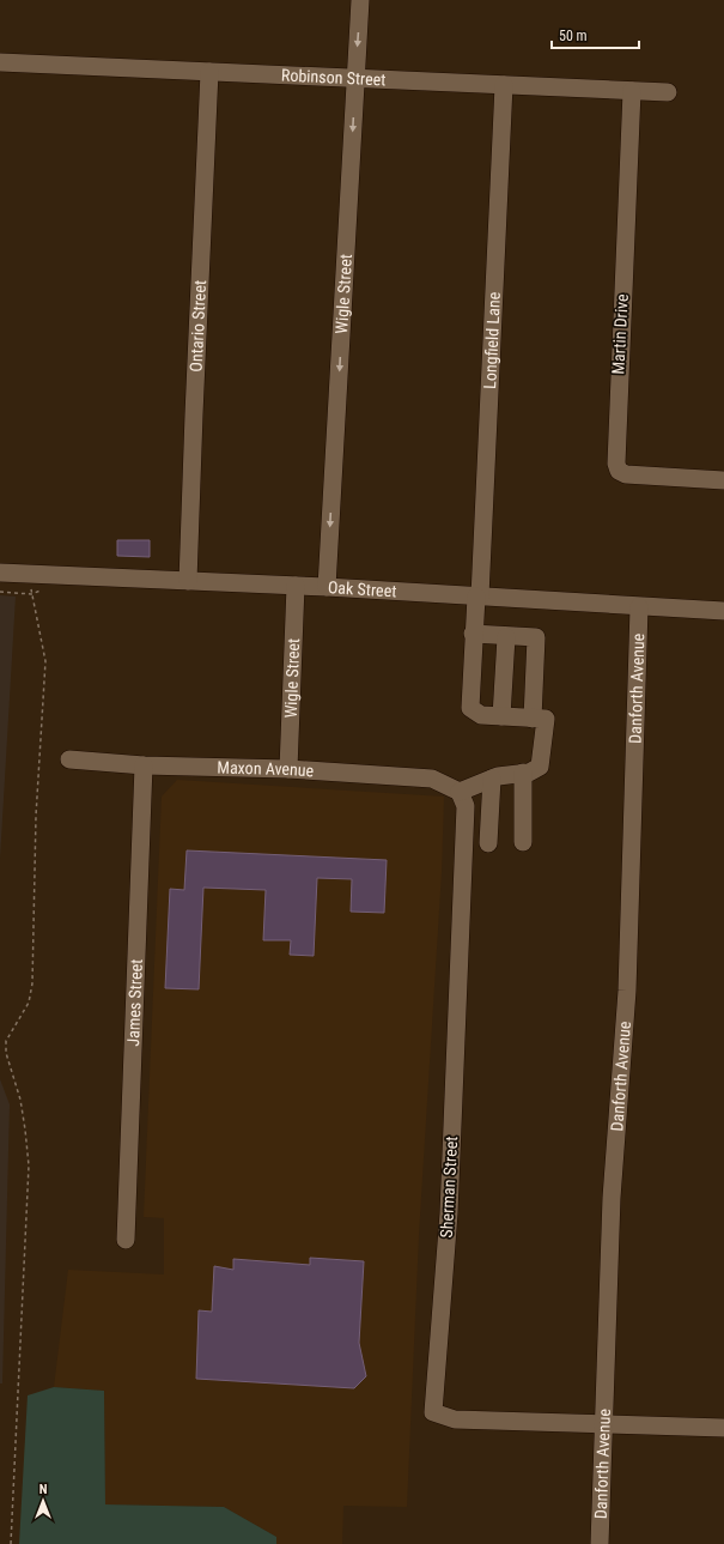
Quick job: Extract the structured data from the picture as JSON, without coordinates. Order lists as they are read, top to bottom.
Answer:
{
  "streets": {
    "street": [
      "Robinson Street",
      "Wigle Street",
      "Ontario Street",
      "Martin Drive",
      "Longfield Lane",
      "Oak Street",
      "Danforth Avenue",
      "Maxon Avenue",
      "James Street",
      "Sherman Street"
    ]
  },
  "crossings": [
    ["Robinson Street", "Wigle Street"],
    ["Robinson Street", "Ontario Street"],
    ["Robinson Street", "Martin Drive"],
    ["Robinson Street", "Longfield Lane"],
    ["Wigle Street", "Oak Street"],
    ["Wigle Street", "Maxon Avenue"],
    ["Ontario Street", "Oak Street"],
    ["Longfield Lane", "Oak Street"],
    ["Oak Street", "Danforth Avenue"],
    ["Danforth Avenue", "Sherman Street"],
    ["Maxon Avenue", "James Street"],
    ["Maxon Avenue", "Sherman Street"]
  ],
  "one_way": ["Wigle Street"],
  "scale_bar": "50 m",
  "north": "top"
}
